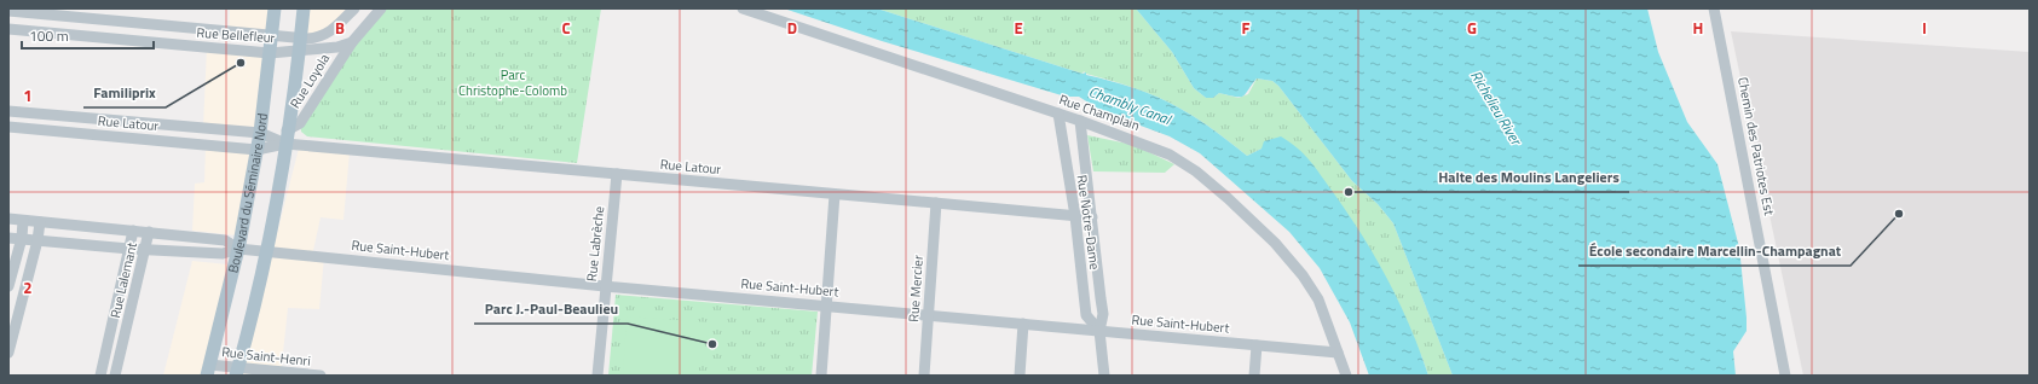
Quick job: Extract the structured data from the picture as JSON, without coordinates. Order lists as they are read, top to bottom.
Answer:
{
  "streets": {
    "main road": ["Boulevard du Séminaire Nord"],
    "street": [
      "Rue Bellefleur",
      "Rue Loyola",
      "Rue Champlain",
      "Rue Latour",
      "Chemin des Patriotes Est",
      "Rue Notre-Dame",
      "Rue Labrèche",
      "Rue Saint-Hubert",
      "Rue Lalemant",
      "Rue Mercier",
      "Rue Saint-Henri"
    ]
  },
  "crossings": [
    ["Rue Bellefleur", "Rue Loyola"],
    ["Rue Bellefleur", "Boulevard du Séminaire Nord"],
    ["Rue Loyola", "Rue Latour"],
    ["Rue Loyola", "Boulevard du Séminaire Nord"],
    ["Rue Champlain", "Rue Notre-Dame"],
    ["Rue Champlain", "Rue Saint-Hubert"],
    ["Rue Latour", "Boulevard du Séminaire Nord"],
    ["Rue Latour", "Rue Notre-Dame"],
    ["Rue Latour", "Rue Labrèche"],
    ["Rue Latour", "Rue Mercier"],
    ["Boulevard du Séminaire Nord", "Rue Saint-Hubert"],
    ["Boulevard du Séminaire Nord", "Rue Saint-Henri"],
    ["Rue Notre-Dame", "Rue Saint-Hubert"],
    ["Rue Labrèche", "Rue Saint-Hubert"],
    ["Rue Saint-Hubert", "Rue Lalemant"],
    ["Rue Saint-Hubert", "Rue Mercier"]
  ],
  "water": ["Chambly Canal", "Richelieu River"],
  "parks": ["Parc Christophe-Colomb"],
  "places": [
    "Familiprix",
    "Halte des Moulins Langeliers",
    "École secondaire Marcellin-Champagnat",
    "Parc J.-Paul-Beaulieu"
  ],
  "scale_bar": "100 m",
  "grid": {
    "columns": [
      "B",
      "C",
      "D",
      "E",
      "F",
      "G",
      "H",
      "I"
    ],
    "rows": ["1", "2"]
  }
}
